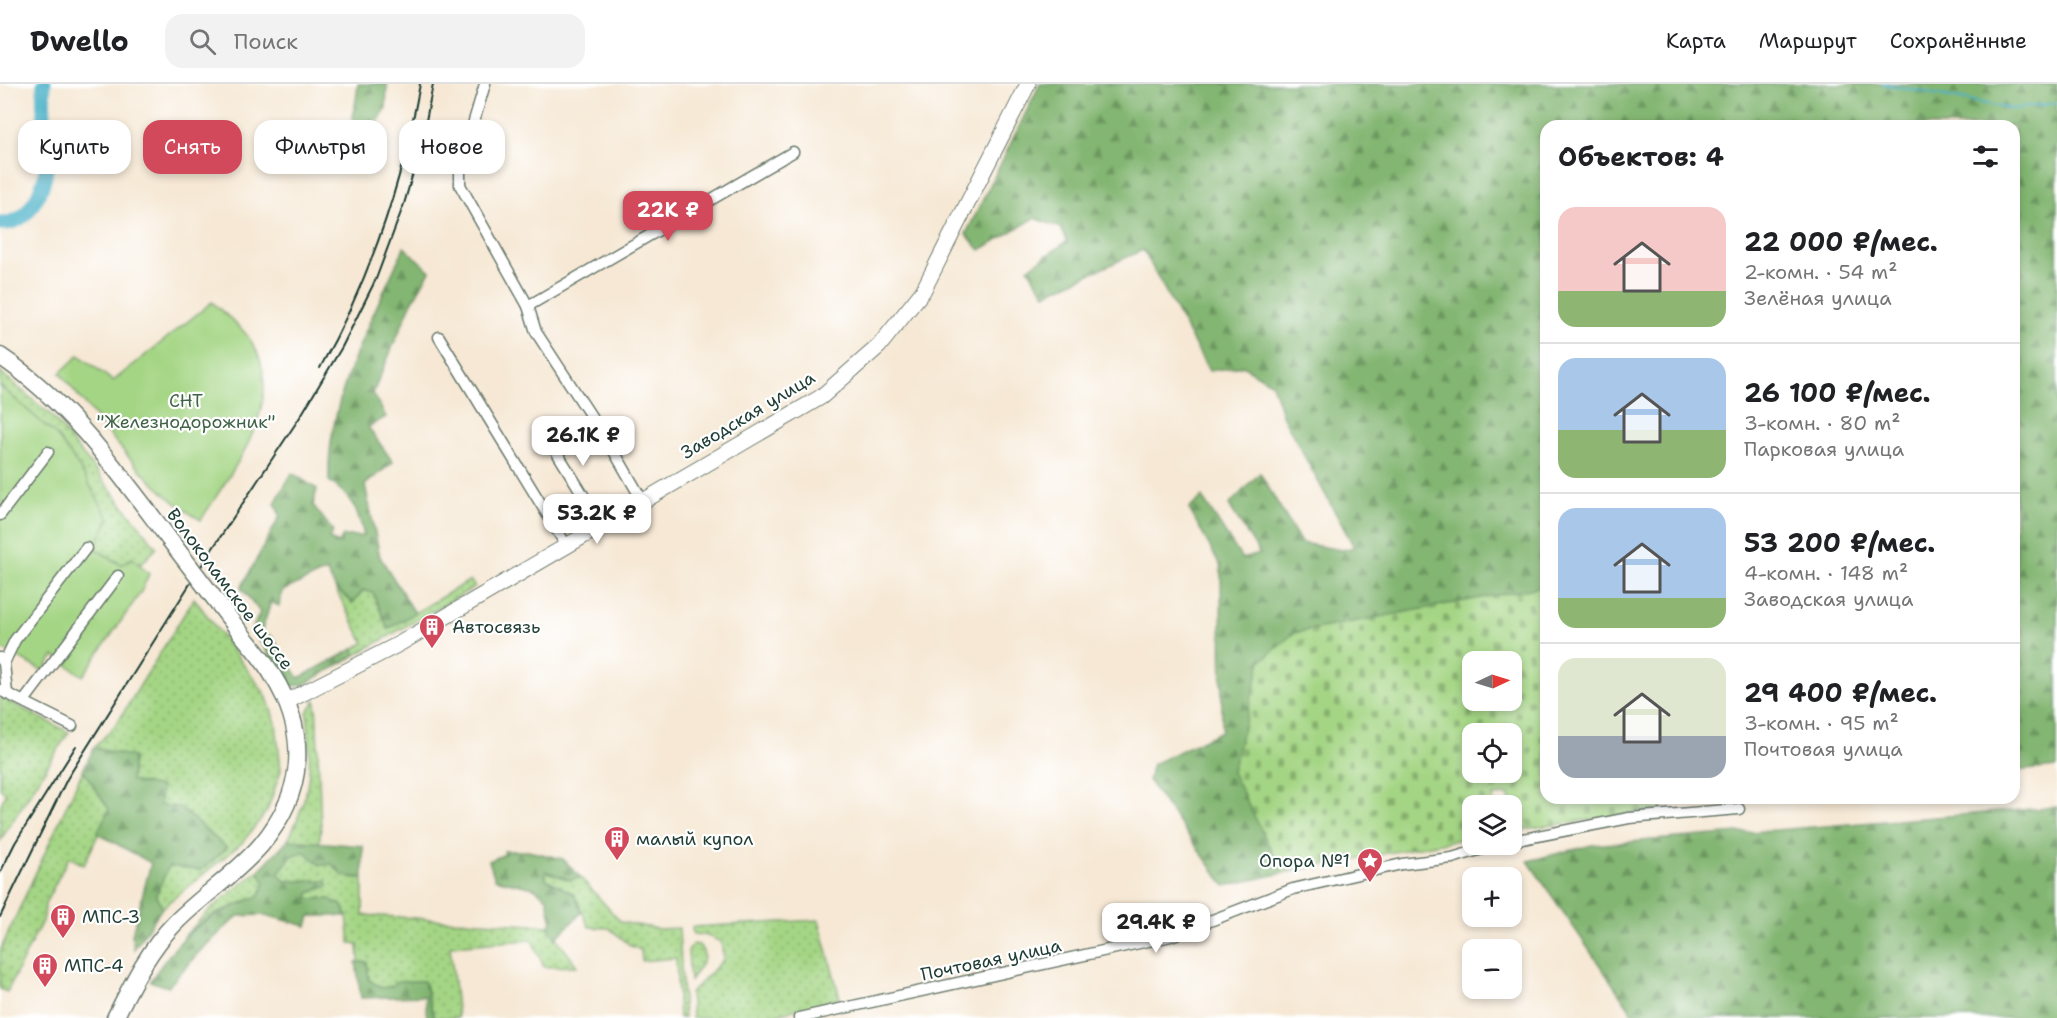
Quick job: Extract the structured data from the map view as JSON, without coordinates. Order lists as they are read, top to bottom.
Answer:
{
  "streets": {
    "main road": ["Заводская улица", "Волоколамское шоссе"],
    "street": ["Почтовая улица"]
  },
  "crossings": [
    ["Заводская улица", "Волоколамское шоссе"]
  ],
  "parks": ["СНТ \"Железнодорожник\""],
  "places": {
    "building": [
      "Автосвязь",
      "малый купол",
      "МПС-3",
      "МПС-4"
    ],
    "place": ["Опора №1"]
  },
  "north": "right",
  "page": {
    "header": "Dwello",
    "search": "Поиск",
    "nav": ["Карта", "Маршрут", "Сохранённые"],
    "chip": [
      "Купить",
      "Снять",
      "Фильтры",
      "Новое"
    ],
    "heading": "Объектов: 4",
    "price": [
      "22K ₽",
      "26.1K ₽",
      "53.2K ₽",
      "29.4K ₽"
    ],
    "list": [
      {
        "name": "22 000 ₽/мес.",
        "note": "2-комн. · 54 m² · Зелёная улица"
      },
      {
        "name": "26 100 ₽/мес.",
        "note": "3-комн. · 80 m² · Парковая улица"
      },
      {
        "name": "53 200 ₽/мес.",
        "note": "4-комн. · 148 m² · Заводская улица"
      },
      {
        "name": "29 400 ₽/мес.",
        "note": "3-комн. · 95 m² · Почтовая улица"
      }
    ],
    "map_buttons": ["+", "−"]
  }
}
